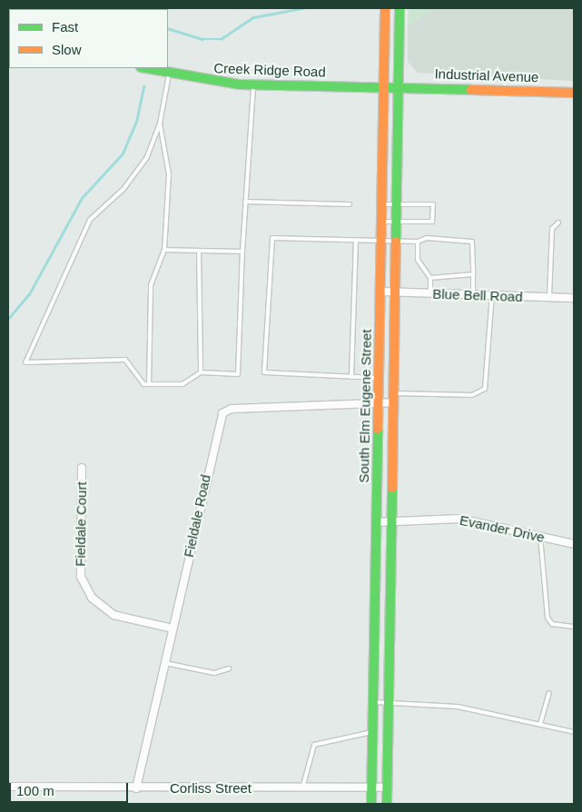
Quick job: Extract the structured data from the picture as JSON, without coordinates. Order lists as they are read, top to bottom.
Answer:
{
  "streets": {
    "main road": ["Creek Ridge Road", "Industrial Avenue", "South Elm Eugene Street"],
    "street": [
      "Blue Bell Road",
      "Fieldale Road",
      "Fieldale Court",
      "Evander Drive",
      "Corliss Street"
    ]
  },
  "crossings": [
    ["Creek Ridge Road", "Industrial Avenue"],
    ["Creek Ridge Road", "South Elm Eugene Street"],
    ["Industrial Avenue", "South Elm Eugene Street"],
    ["Blue Bell Road", "South Elm Eugene Street"],
    ["South Elm Eugene Street", "Fieldale Road"],
    ["South Elm Eugene Street", "Evander Drive"],
    ["South Elm Eugene Street", "Corliss Street"],
    ["Fieldale Road", "Fieldale Court"],
    ["Fieldale Road", "Corliss Street"]
  ],
  "legend": ["Fast", "Slow"],
  "scale_bar": "100 m"
}
